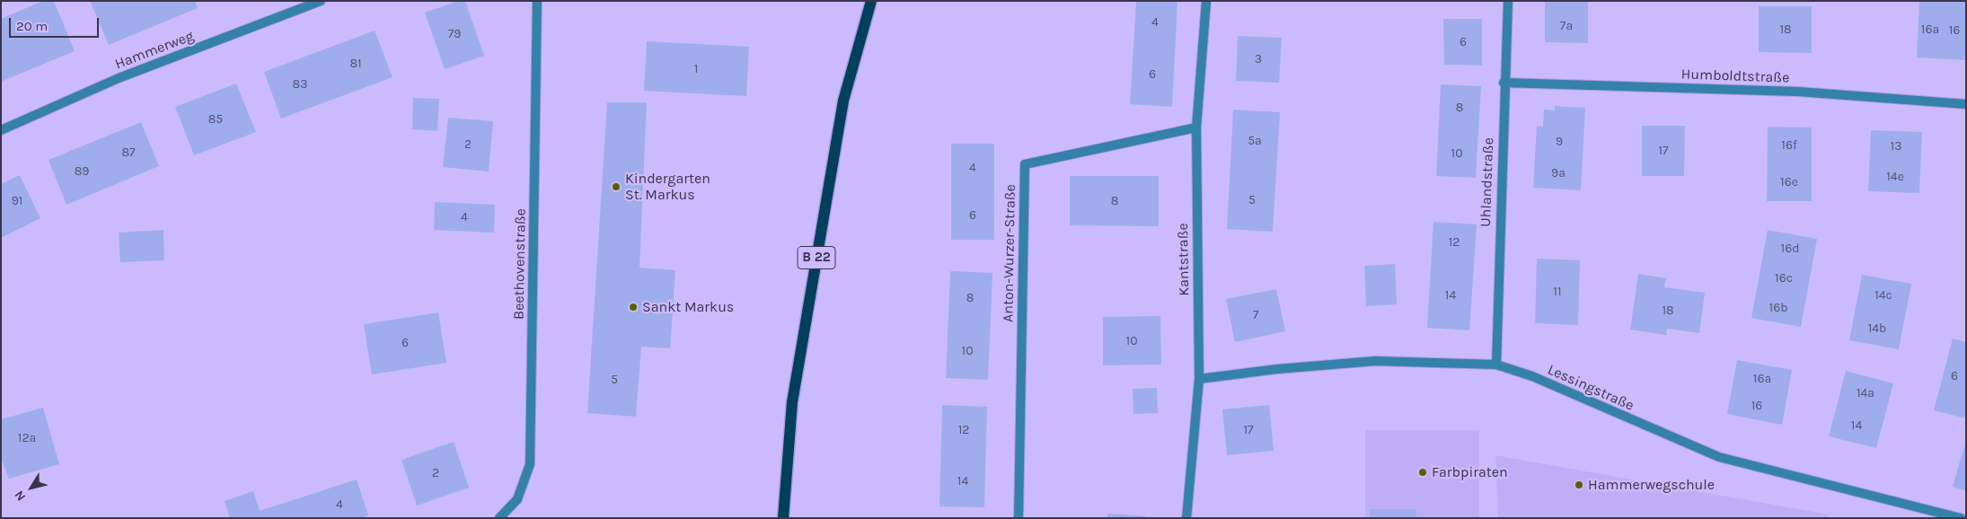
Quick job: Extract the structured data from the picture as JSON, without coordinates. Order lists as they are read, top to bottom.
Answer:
{
  "streets": {
    "main road": ["B 22"],
    "street": [
      "Hammerweg",
      "Humboldtstraße",
      "Uhlandstraße",
      "Anton-Wurzer-Straße",
      "Kantstraße",
      "Beethovenstraße",
      "Lessingstraße"
    ]
  },
  "crossings": [
    ["Humboldtstraße", "Uhlandstraße"],
    ["Uhlandstraße", "Lessingstraße"],
    ["Anton-Wurzer-Straße", "Kantstraße"],
    ["Kantstraße", "Lessingstraße"]
  ],
  "places": [
    "Kindergarten St. Markus",
    "Sankt Markus",
    "Farbpiraten",
    "Hammerwegschule"
  ],
  "house_numbers": [
    "4",
    "7a",
    "18",
    "16a",
    "16",
    "79",
    "6",
    "3",
    "81",
    "1",
    "6",
    "83",
    "8",
    "85",
    "5a",
    "9",
    "2",
    "16f",
    "13",
    "17",
    "87",
    "10",
    "4",
    "89",
    "9a",
    "14e",
    "16e",
    "5",
    "91",
    "8",
    "6",
    "4",
    "12",
    "16d",
    "16c",
    "11",
    "14",
    "14c",
    "8",
    "16b",
    "18",
    "7",
    "14b",
    "10",
    "6",
    "10",
    "6",
    "16a",
    "5",
    "14a",
    "16",
    "14",
    "12",
    "17",
    "12a",
    "2",
    "14",
    "4"
  ],
  "scale_bar": "20 m",
  "north": "bottom left"
}
